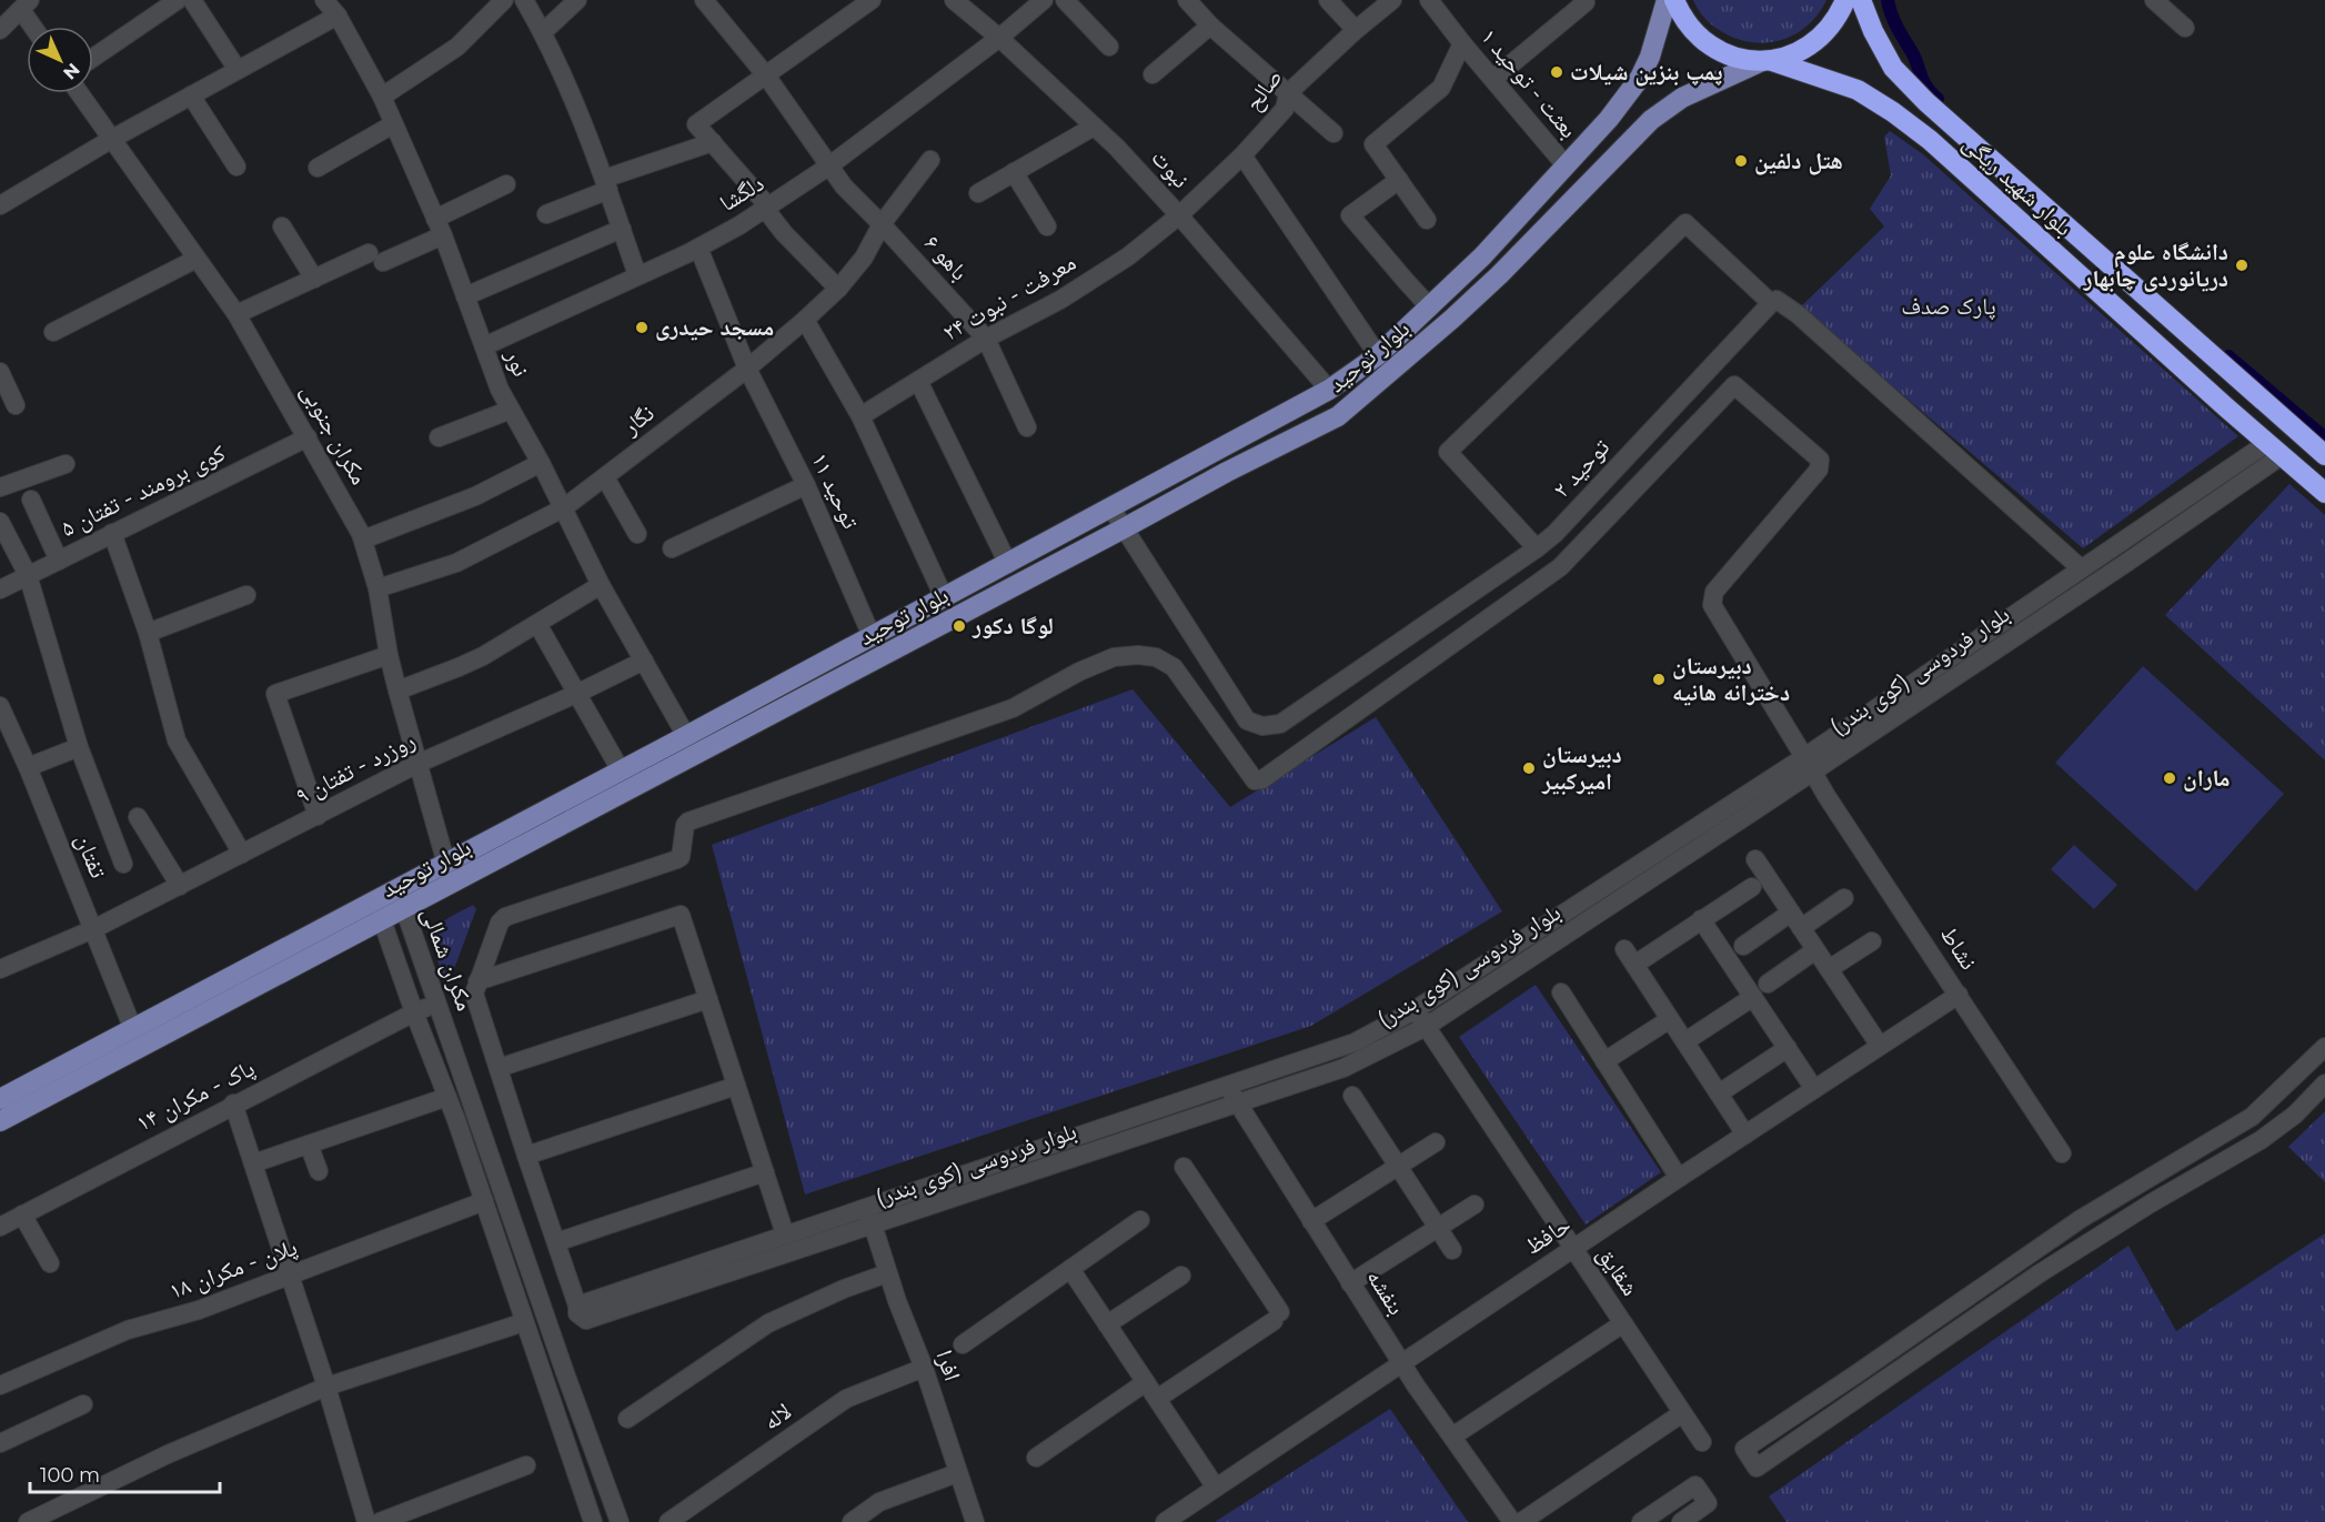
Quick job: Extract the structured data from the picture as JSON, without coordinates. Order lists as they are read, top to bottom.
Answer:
{
  "streets": {
    "highway": ["بلوار شهید ریگی"],
    "main road": ["بلوار توحید"],
    "street": [
      "بعثت - توحید ۱",
      "صالح",
      "نبوت",
      "دلگشا",
      "باهو ۶",
      "معرفت - نبوت ۲۴",
      "نور",
      "نگار",
      "مکران جنوبی",
      "توحید ۲",
      "کوی برومند - تفتان ۵",
      "توحید ۱۱",
      "بلوار فردوسی (کوی بندر)",
      "روزرد - تفتان ۹",
      "تفتان",
      "نشاط",
      "مکران شمالی",
      "پاک - مکران ۱۴",
      "حافظ",
      "پلان - مکران ۱۸",
      "شقایق",
      "بنفشه",
      "افرا",
      "لاله"
    ]
  },
  "crossings": [
    ["بعثت - توحید ۱", "بلوار توحید"],
    ["صالح", "نبوت"],
    ["صالح", "معرفت - نبوت ۲۴"],
    ["نبوت", "دلگشا"],
    ["نبوت", "معرفت - نبوت ۲۴"],
    ["نبوت", "بلوار توحید"],
    ["بلوار شهید ریگی", "بلوار توحید"],
    ["بلوار شهید ریگی", "بلوار فردوسی (کوی بندر)"],
    ["دلگشا", "باهو ۶"],
    ["دلگشا", "نور"],
    ["دلگشا", "توحید ۱۱"],
    ["باهو ۶", "معرفت - نبوت ۲۴"],
    ["باهو ۶", "نگار"],
    ["بلوار توحید", "نور"],
    ["بلوار توحید", "مکران جنوبی"],
    ["بلوار توحید", "توحید ۲"],
    ["بلوار توحید", "توحید ۱۱"],
    ["بلوار توحید", "تفتان"],
    ["بلوار توحید", "مکران شمالی"],
    ["نور", "نگار"],
    ["نور", "روزرد - تفتان ۹"],
    ["نگار", "مکران جنوبی"],
    ["نگار", "توحید ۱۱"],
    ["مکران جنوبی", "کوی برومند - تفتان ۵"],
    ["مکران جنوبی", "روزرد - تفتان ۹"],
    ["بلوار فردوسی (کوی بندر)", "نشاط"],
    ["بلوار فردوسی (کوی بندر)", "شقایق"],
    ["بلوار فردوسی (کوی بندر)", "بنفشه"],
    ["بلوار فردوسی (کوی بندر)", "افرا"],
    ["روزرد - تفتان ۹", "تفتان"],
    ["نشاط", "حافظ"],
    ["مکران شمالی", "پاک - مکران ۱۴"],
    ["مکران شمالی", "پلان - مکران ۱۸"],
    ["حافظ", "شقایق"],
    ["حافظ", "بنفشه"],
    ["افرا", "لاله"]
  ],
  "parks": ["پارک صدف"],
  "places": [
    "پمپ بنزین شیلات",
    "هتل دلفین",
    "دانشگاه علوم دریانوردی چابهار",
    "مسجد حیدری",
    "لوگا دکور",
    "دبیرستان دخترانه هانیه",
    "دبیرستان امیرکبیر",
    "ماران"
  ],
  "scale_bar": "100 m",
  "north": "bottom right"
}
